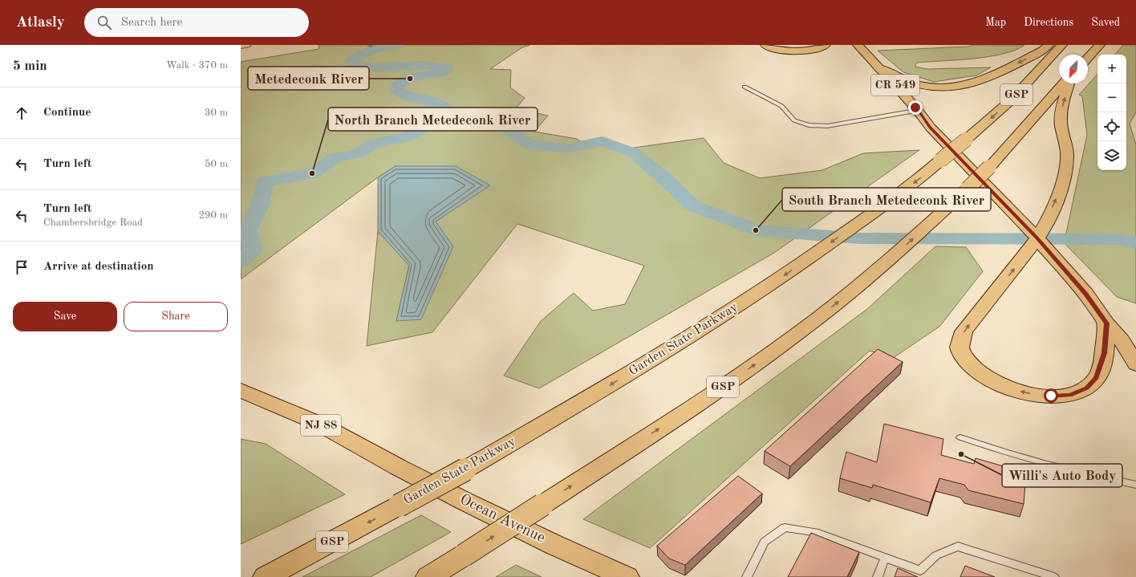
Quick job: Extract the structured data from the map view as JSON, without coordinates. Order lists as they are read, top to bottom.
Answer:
{
  "streets": {
    "main road": [
      "CR 549",
      "GSP",
      "Garden State Parkway",
      "NJ 88",
      "Ocean Avenue"
    ]
  },
  "places": [
    "Metedeconk River",
    "North Branch Metedeconk River",
    "South Branch Metedeconk River",
    "Willi's Auto Body"
  ],
  "north": "bottom left",
  "page": {
    "header": "Atlasly",
    "search": "Search here",
    "nav": ["Map", "Directions", "Saved"],
    "heading": ["5 min", "Walk · 370 m"],
    "map_buttons": ["+", "−"],
    "list": [
      ["Continue", "30 m"],
      ["Turn left", "50 m"],
      ["Turn left", "Chambersbridge Road", "290 m"],
      "Arrive at destination"
    ],
    "buttons": ["Save", "Share"]
  }
}
